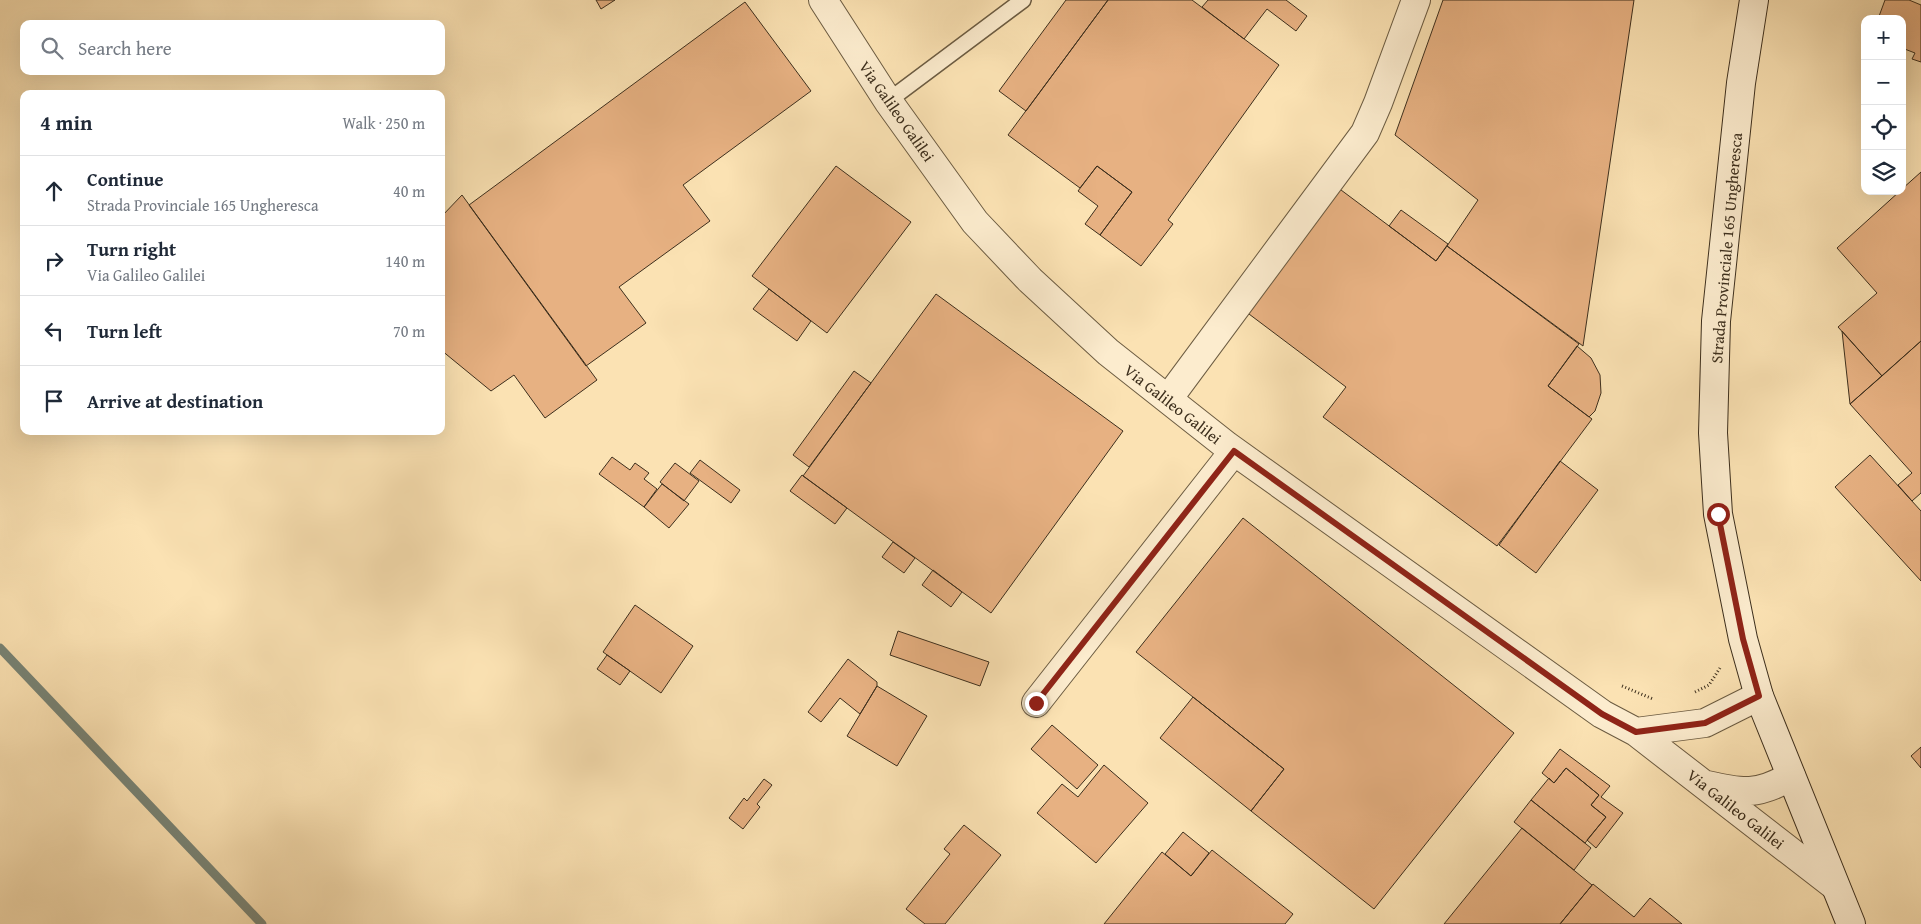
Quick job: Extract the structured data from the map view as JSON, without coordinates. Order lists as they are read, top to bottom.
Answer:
{
  "streets": {
    "street": ["Via Galileo Galilei", "Strada Provinciale 165 Ungheresca"]
  },
  "crossings": [
    ["Via Galileo Galilei", "Strada Provinciale 165 Ungheresca"]
  ],
  "page": {
    "map_buttons": ["+", "−"],
    "search": "Search here",
    "heading": ["4 min", "Walk · 250 m"],
    "list": [
      ["Continue", "Strada Provinciale 165 Ungheresca", "40 m"],
      ["Turn right", "Via Galileo Galilei", "140 m"],
      ["Turn left", "70 m"],
      "Arrive at destination"
    ]
  }
}
